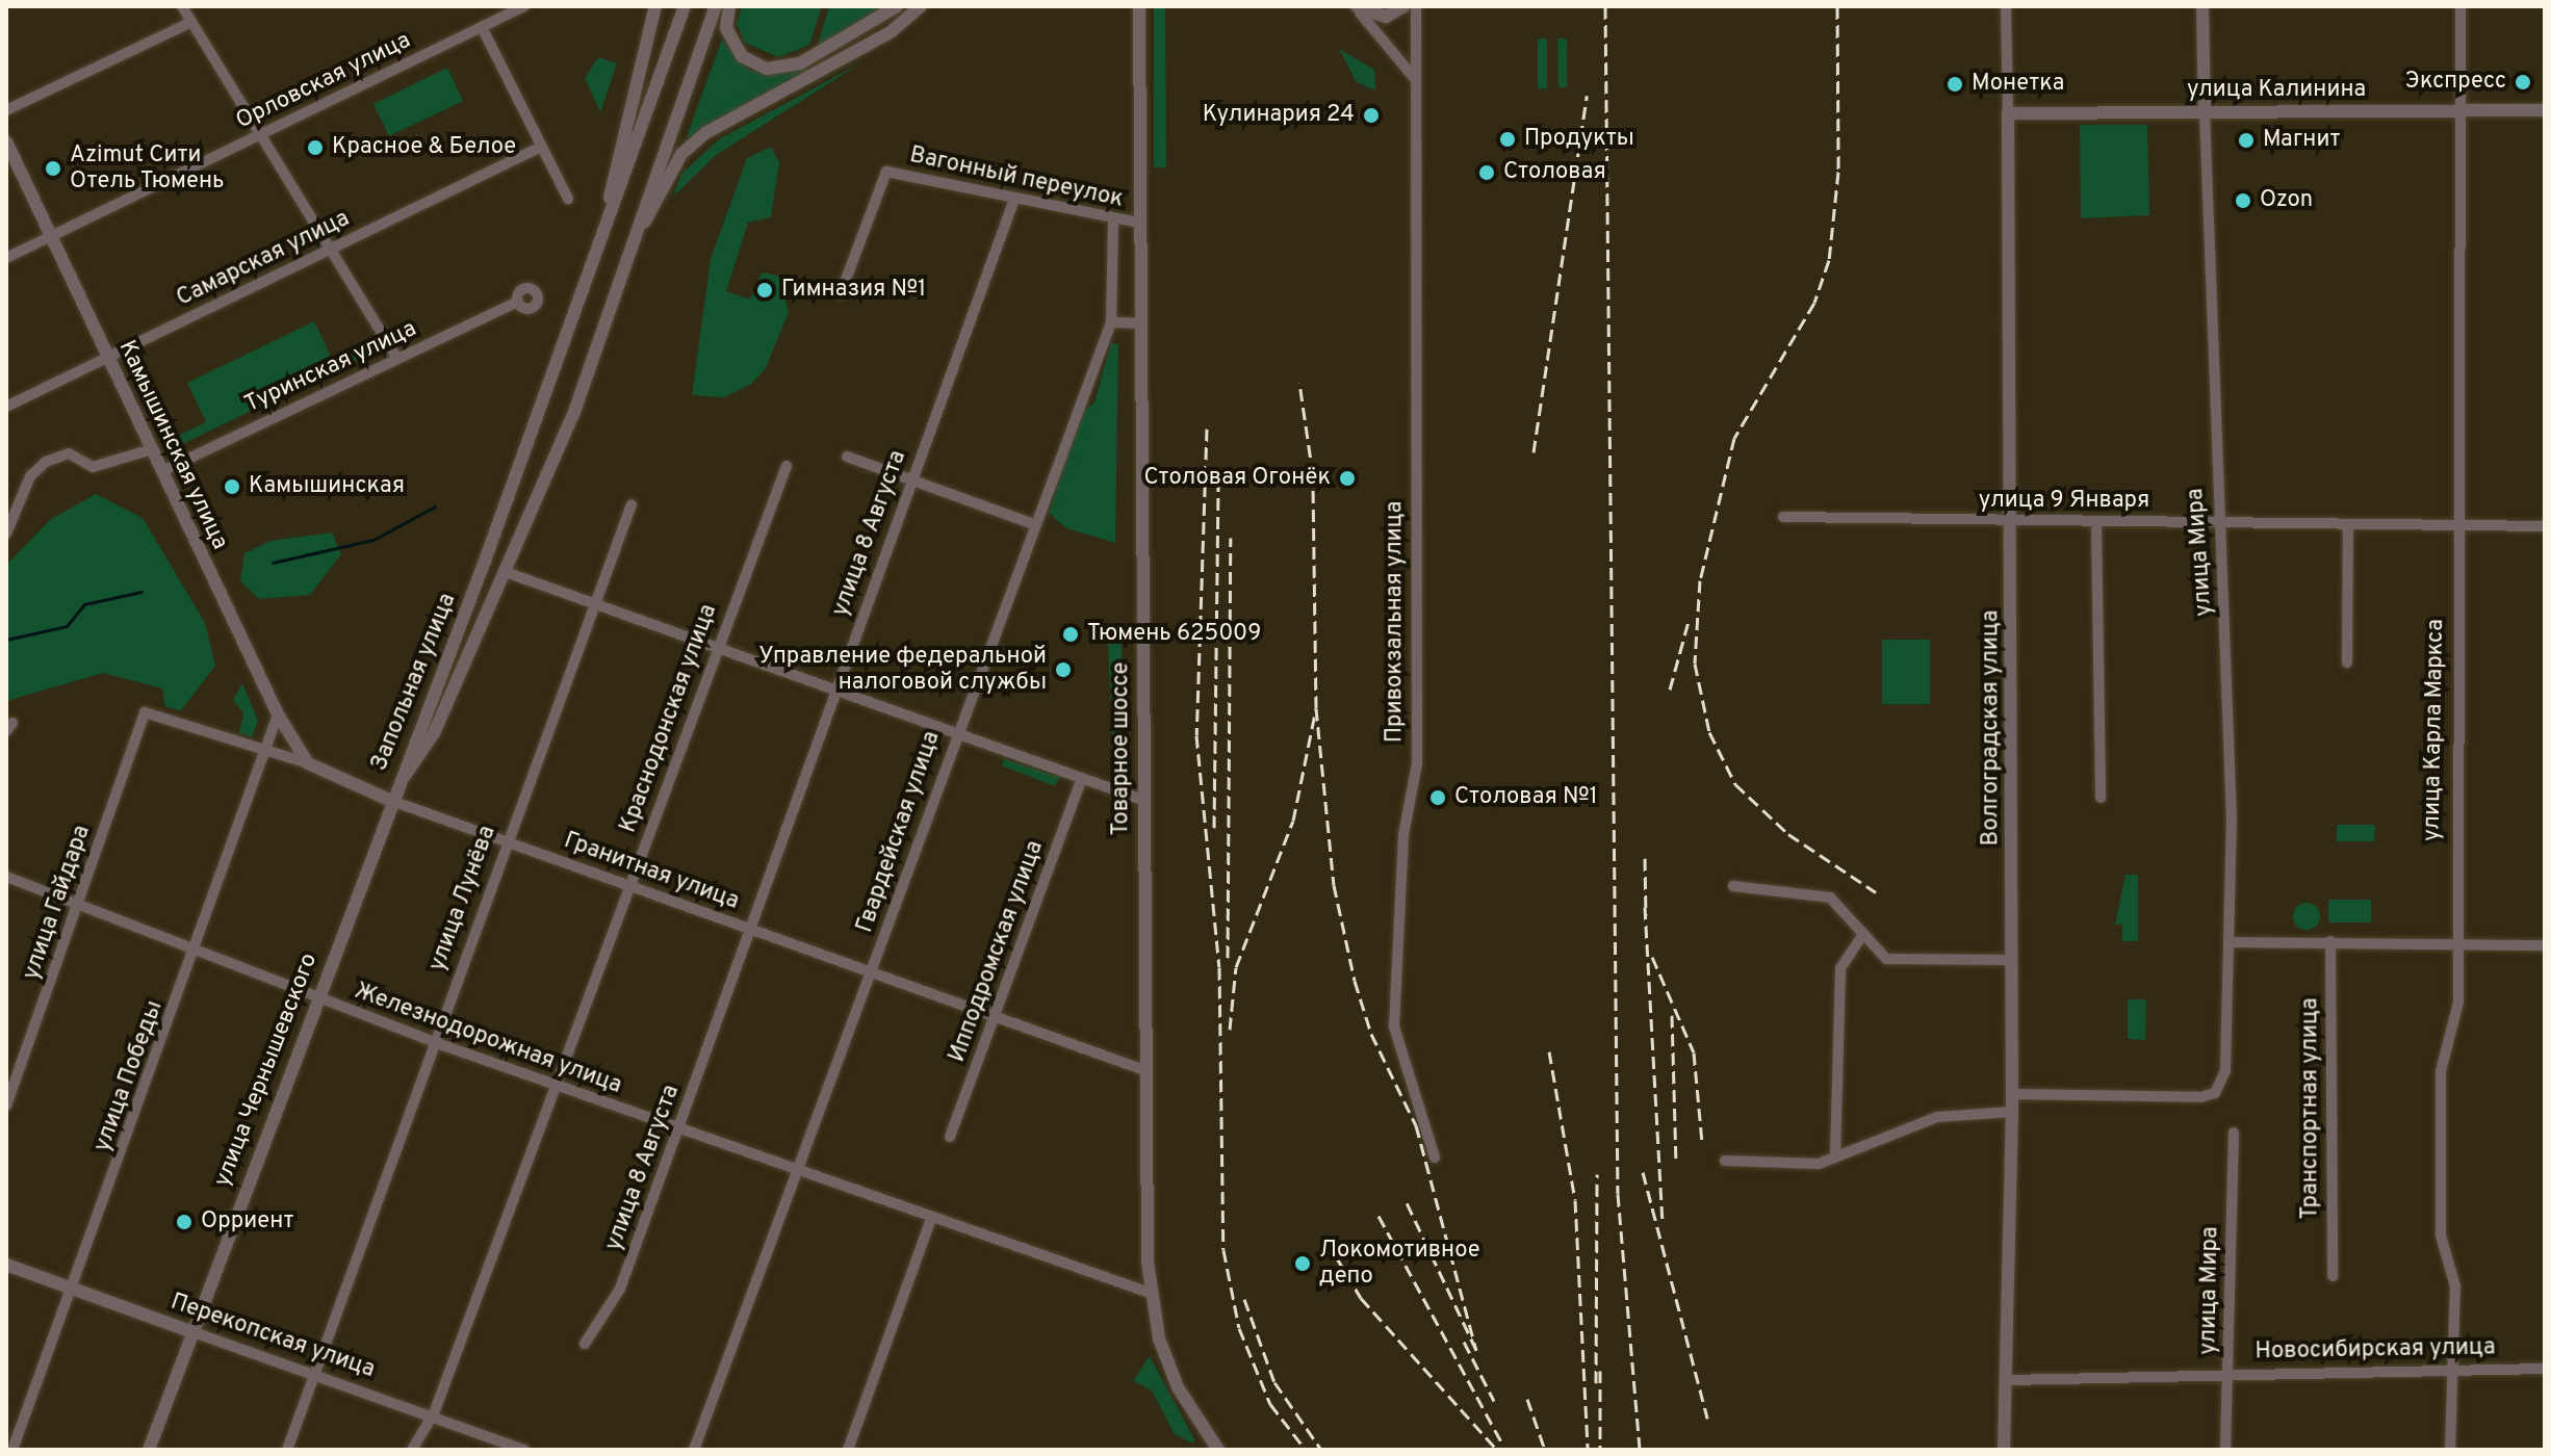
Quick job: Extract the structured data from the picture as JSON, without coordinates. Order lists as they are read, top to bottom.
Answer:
{
  "streets": {
    "street": [
      "Орловская улица",
      "улица Калинина",
      "Вагонный переулок",
      "Самарская улица",
      "Туринская улица",
      "Камышинская улица",
      "улица 9 Января",
      "улица 8 Августа",
      "улица Мира",
      "Привокзальная улица",
      "Запольная улица",
      "Краснодонская улица",
      "Волгоградская улица",
      "улица Карла Маркса",
      "Товарное шоссе",
      "Гвардейская улица",
      "Гранитная улица",
      "улица Лунёва",
      "улица Гайдара",
      "Ипподромская улица",
      "Железнодорожная улица",
      "улица Чернышевского",
      "улица Победы",
      "Транспортная улица",
      "Перекопская улица",
      "Новосибирская улица"
    ]
  },
  "crossings": [
    ["Орловская улица", "Камышинская улица"],
    ["улица Калинина", "улица Мира"],
    ["улица Калинина", "Волгоградская улица"],
    ["улица Калинина", "улица Карла Маркса"],
    ["Вагонный переулок", "улица 8 Августа"],
    ["Вагонный переулок", "Товарное шоссе"],
    ["Вагонный переулок", "Гвардейская улица"],
    ["Самарская улица", "Камышинская улица"],
    ["Туринская улица", "Камышинская улица"],
    ["Камышинская улица", "Гранитная улица"],
    ["Камышинская улица", "улица Победы"],
    ["улица 9 Января", "улица Мира"],
    ["улица 9 Января", "Волгоградская улица"],
    ["улица 9 Января", "улица Карла Маркса"],
    ["улица 8 Августа", "Гранитная улица"],
    ["улица 8 Августа", "Железнодорожная улица"],
    ["улица Мира", "Волгоградская улица"],
    ["улица Мира", "Новосибирская улица"],
    ["Запольная улица", "Гранитная улица"],
    ["Запольная улица", "улица Чернышевского"],
    ["Краснодонская улица", "Гранитная улица"],
    ["Краснодонская улица", "Железнодорожная улица"],
    ["Краснодонская улица", "Перекопская улица"],
    ["Волгоградская улица", "Новосибирская улица"],
    ["улица Карла Маркса", "Новосибирская улица"],
    ["Товарное шоссе", "Гранитная улица"],
    ["Товарное шоссе", "Железнодорожная улица"],
    ["Гвардейская улица", "Гранитная улица"],
    ["Гвардейская улица", "Железнодорожная улица"],
    ["Гранитная улица", "улица Лунёва"],
    ["Гранитная улица", "улица Гайдара"],
    ["Гранитная улица", "Ипподромская улица"],
    ["Гранитная улица", "улица Чернышевского"],
    ["Гранитная улица", "улица Победы"],
    ["улица Лунёва", "Железнодорожная улица"],
    ["улица Лунёва", "Перекопская улица"],
    ["улица Гайдара", "Железнодорожная улица"],
    ["Железнодорожная улица", "улица Чернышевского"],
    ["Железнодорожная улица", "улица Победы"],
    ["улица Чернышевского", "Перекопская улица"],
    ["улица Победы", "Перекопская улица"]
  ],
  "places": [
    "Экспресс",
    "Монетка",
    "Кулинария 24",
    "Продукты",
    "Магнит",
    "Красное & Белое",
    "Azimut Сити Отель Тюмень",
    "Столовая",
    "Ozon",
    "Гимназия №1",
    "Столовая Огонёк",
    "Камышинская",
    "Тюмень 625009",
    "Управление федеральной налоговой службы",
    "Столовая №1",
    "Орриент",
    "Локомотивное депо"
  ]
}
